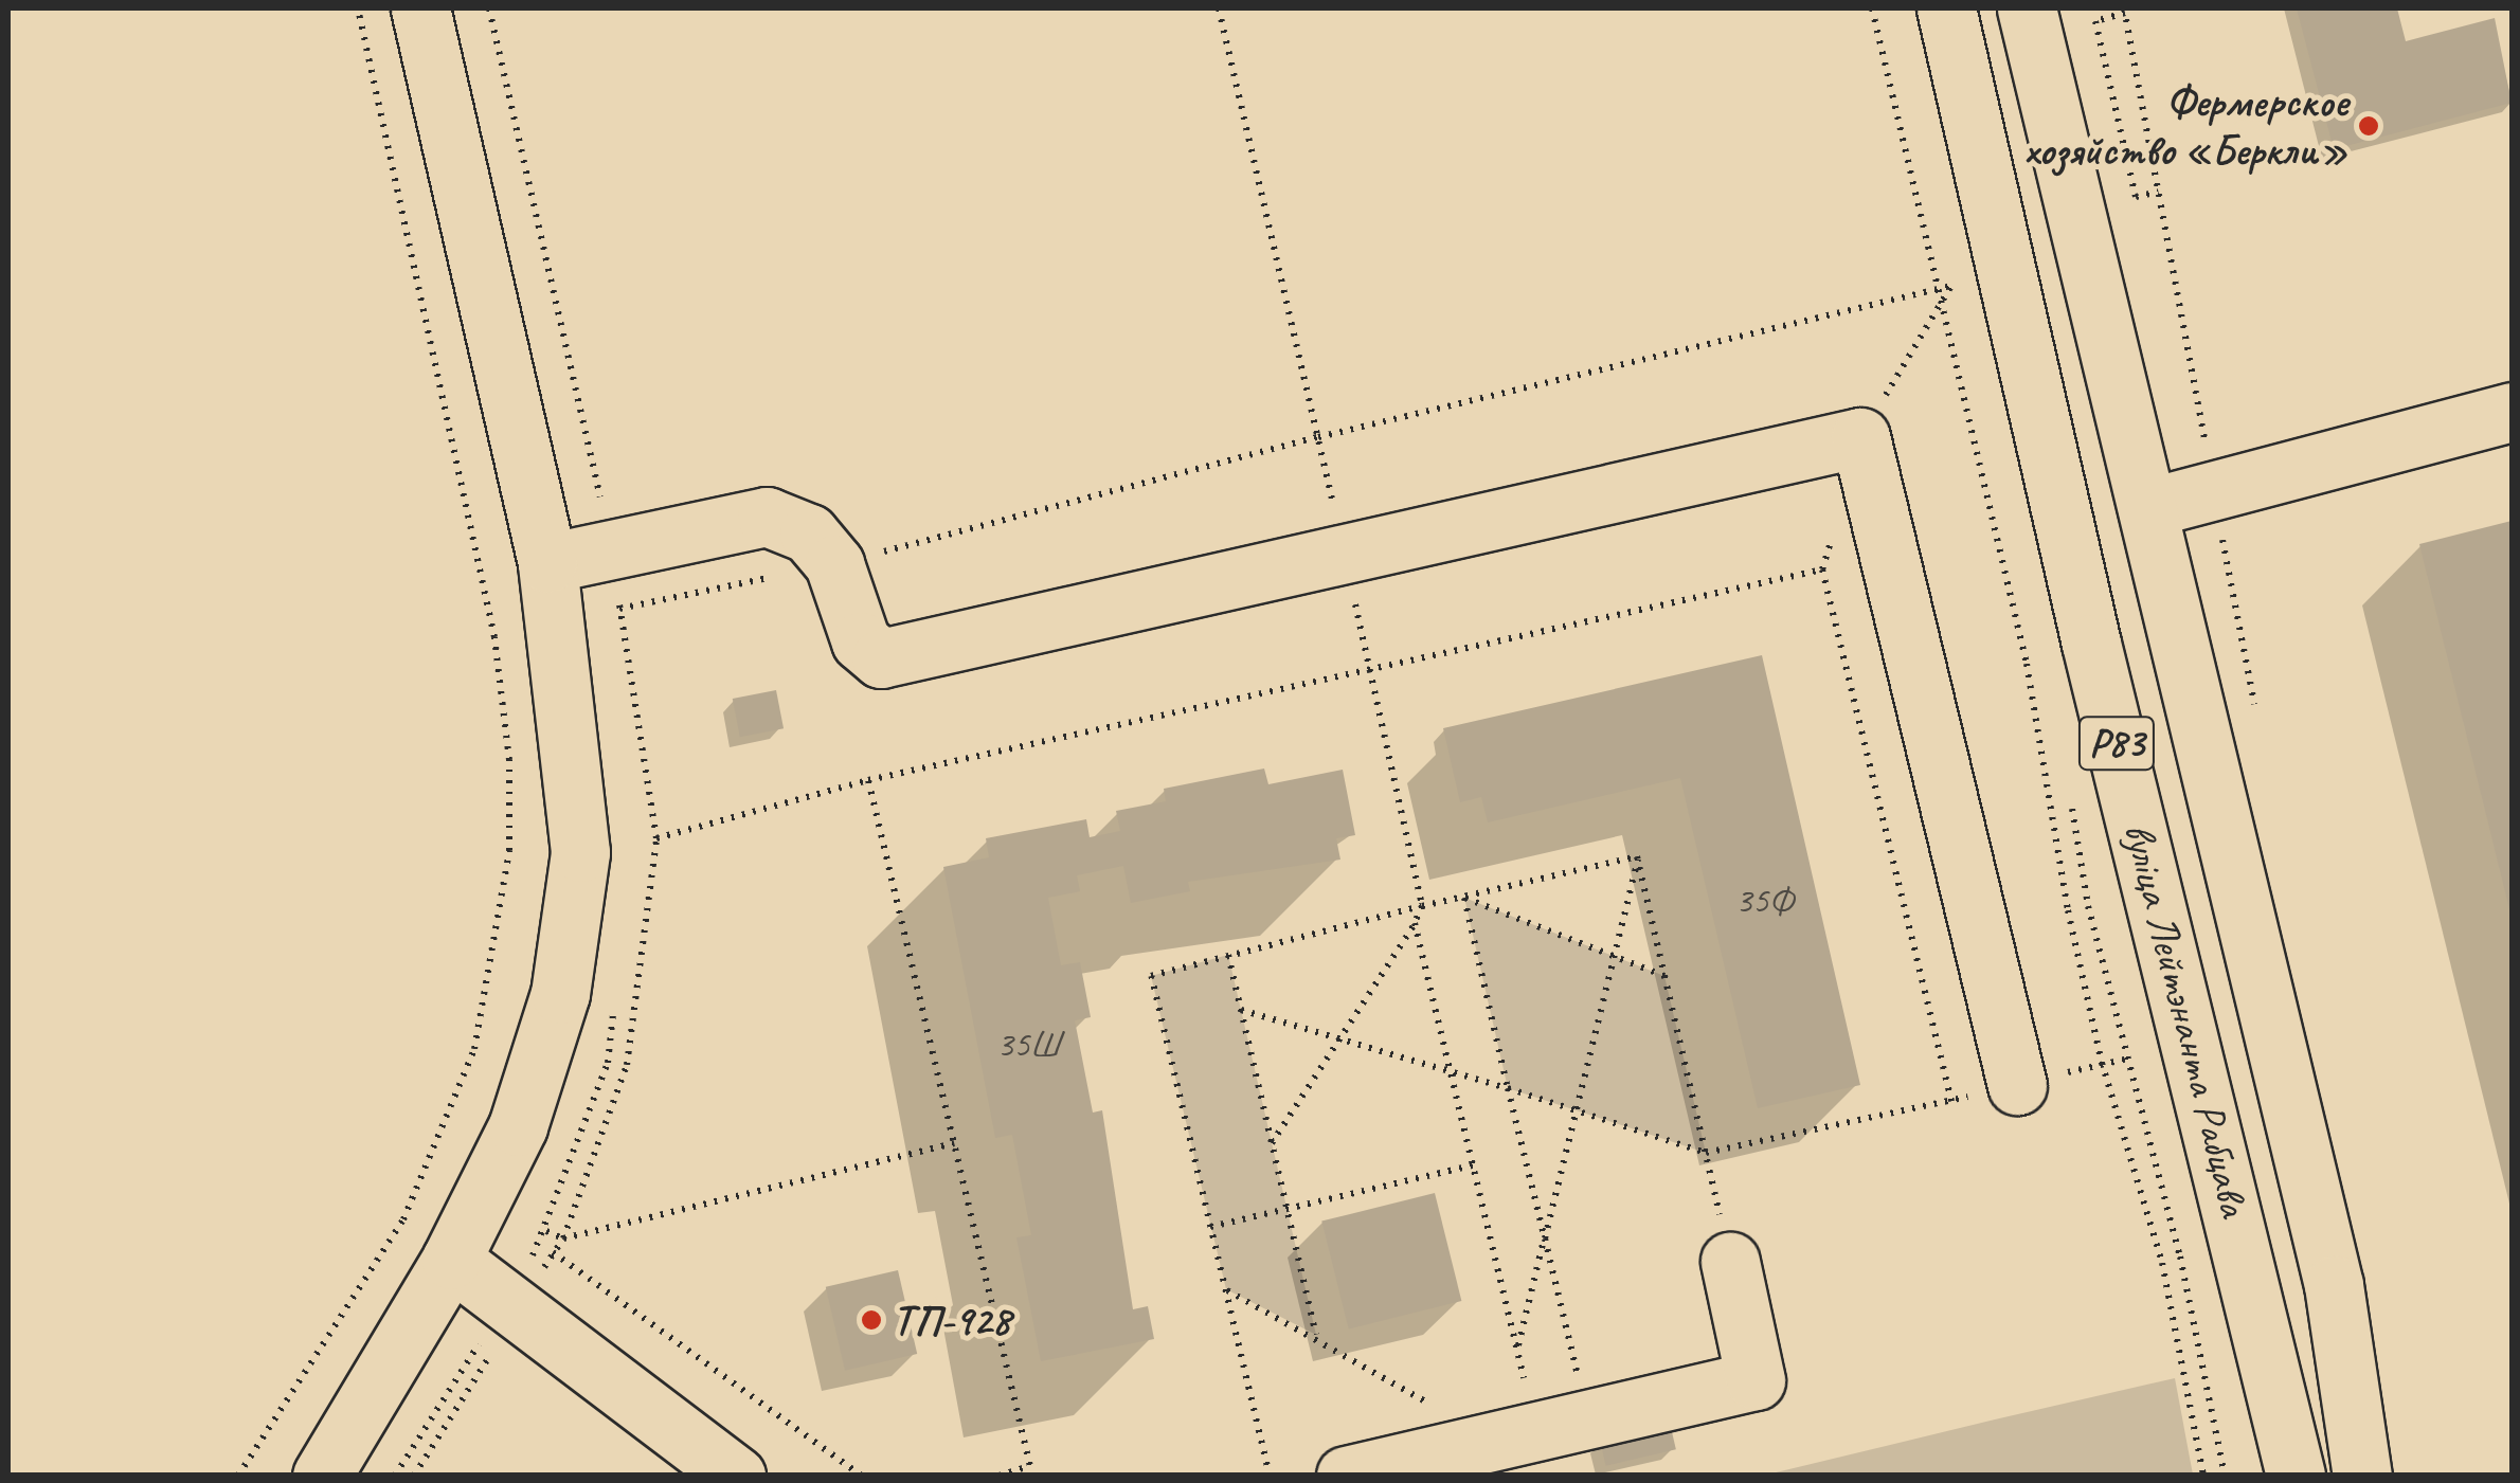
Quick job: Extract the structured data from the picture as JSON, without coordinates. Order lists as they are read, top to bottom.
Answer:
{
  "streets": {
    "main road": ["Р83", "вуліца Лейтэнанта Рабцава"]
  },
  "places": ["Фермерское хозяйство «Беркли»", "ТП-928"],
  "house_numbers": ["35Ф", "35Ш"]
}
